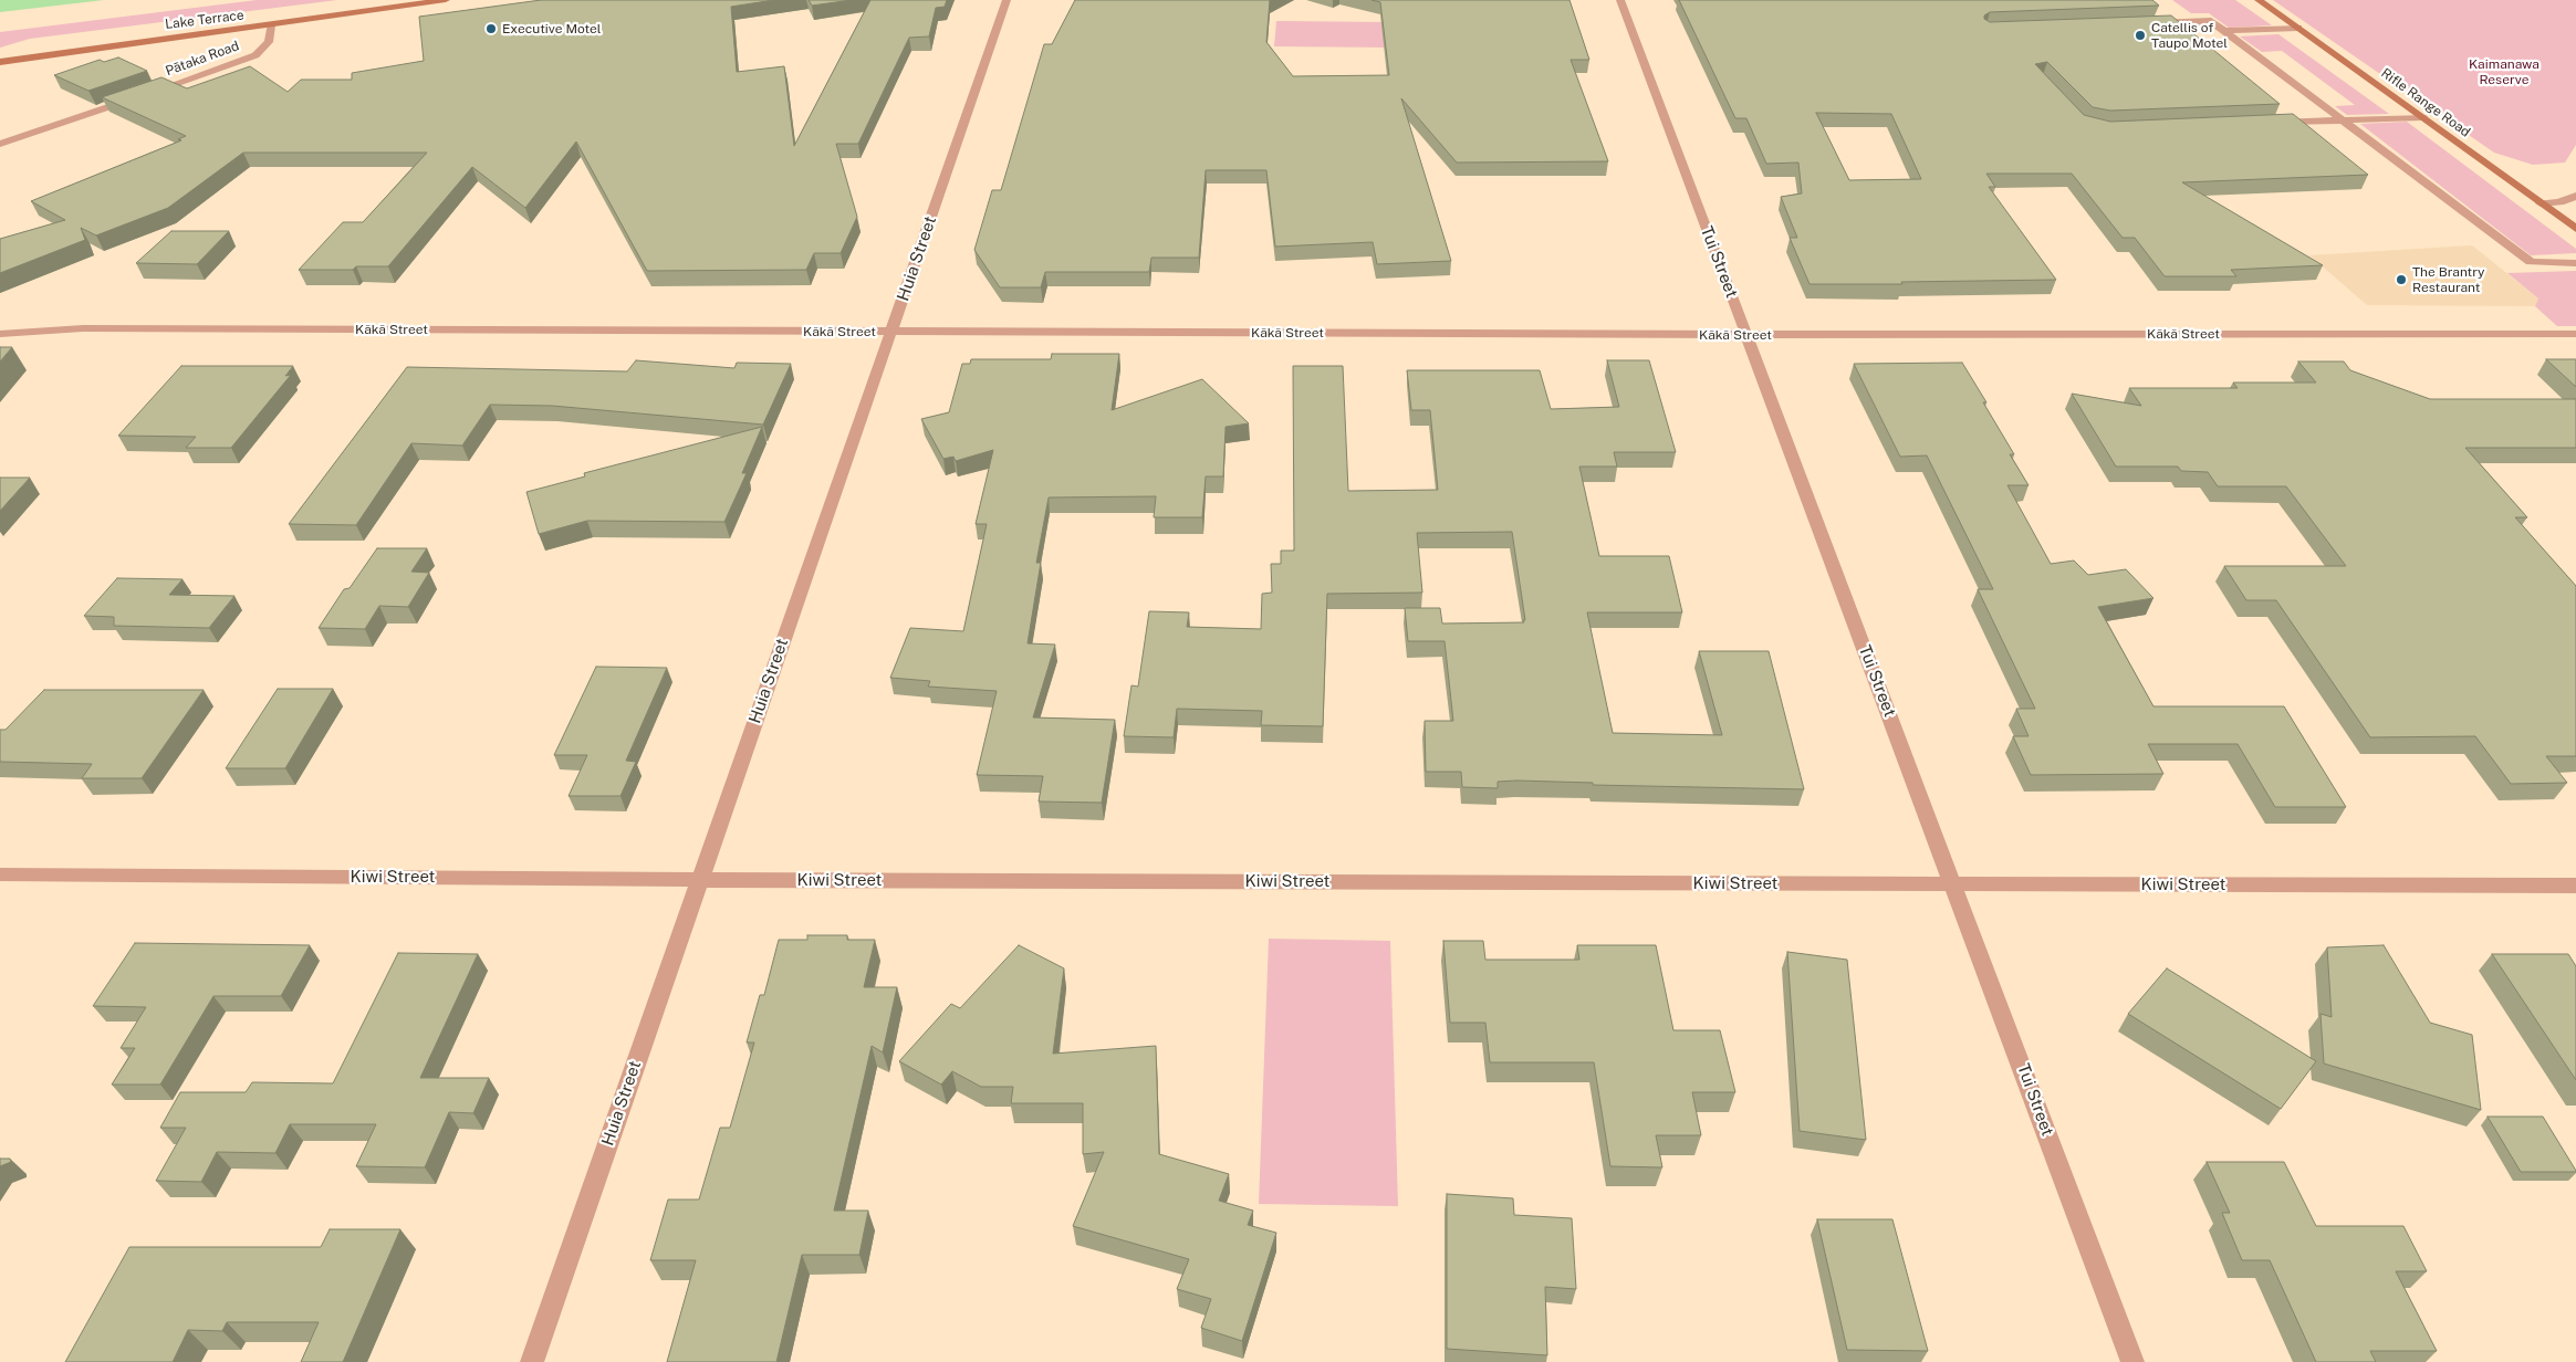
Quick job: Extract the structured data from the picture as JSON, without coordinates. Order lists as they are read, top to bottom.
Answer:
{
  "streets": {
    "street": [
      "Lake Terrace",
      "Pātaka Road",
      "Rifle Range Road",
      "Huia Street",
      "Tui Street",
      "Kākā Street",
      "Kiwi Street"
    ]
  },
  "crossings": [
    ["Lake Terrace", "Pātaka Road"],
    ["Huia Street", "Kākā Street"],
    ["Huia Street", "Kiwi Street"],
    ["Tui Street", "Kākā Street"],
    ["Tui Street", "Kiwi Street"]
  ],
  "parks": ["Kaimanawa Reserve"],
  "places": ["Executive Motel", "Catellis of Taupo Motel", "The Brantry Restaurant"]
}
